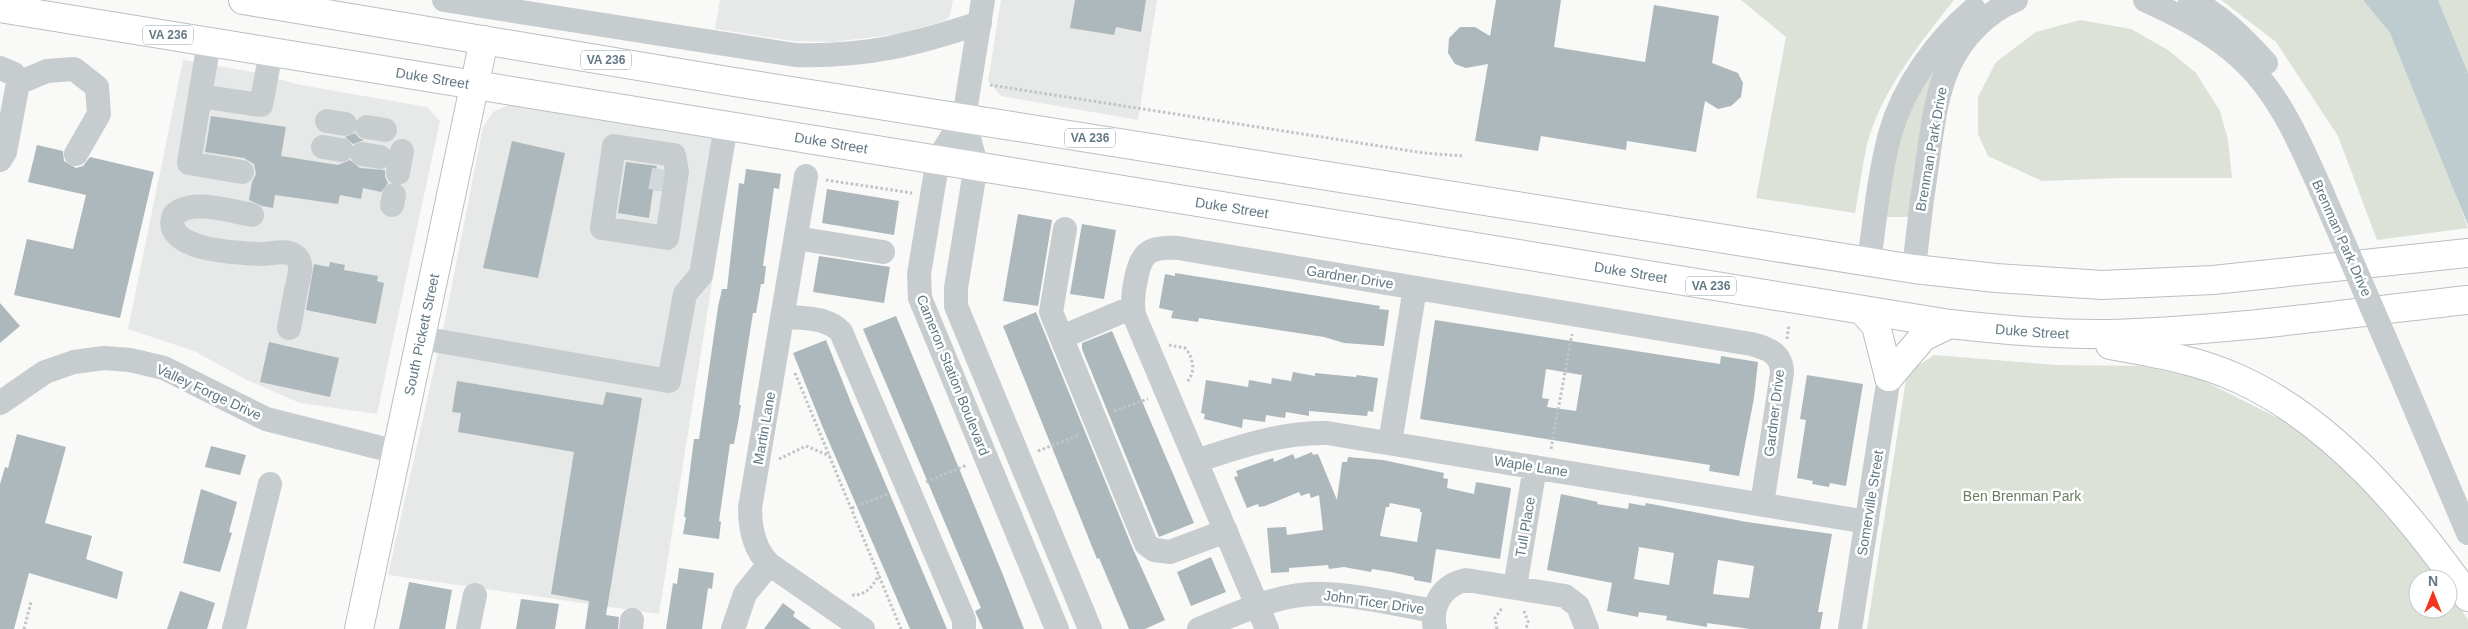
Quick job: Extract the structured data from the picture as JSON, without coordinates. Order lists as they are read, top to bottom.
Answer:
{
  "streets": {
    "main road": ["VA 236", "Duke Street", "South Pickett Street"],
    "street": [
      "Brenman Park Drive",
      "Gardner Drive",
      "Cameron Station Boulevard",
      "Valley Forge Drive",
      "Martin Lane",
      "Waple Lane",
      "Somerville Street",
      "Tull Place",
      "John Ticer Drive"
    ]
  },
  "crossings": [
    ["VA 236", "Brenman Park Drive"],
    ["VA 236", "South Pickett Street"],
    ["VA 236", "Cameron Station Boulevard"],
    ["Duke Street", "South Pickett Street"],
    ["Duke Street", "Cameron Station Boulevard"],
    ["Gardner Drive", "Waple Lane"],
    ["Gardner Drive", "John Ticer Drive"],
    ["South Pickett Street", "Valley Forge Drive"],
    ["Waple Lane", "Somerville Street"],
    ["Waple Lane", "Tull Place"],
    ["Tull Place", "John Ticer Drive"]
  ],
  "parks": ["Ben Brenman Park"],
  "north": "top"
}
